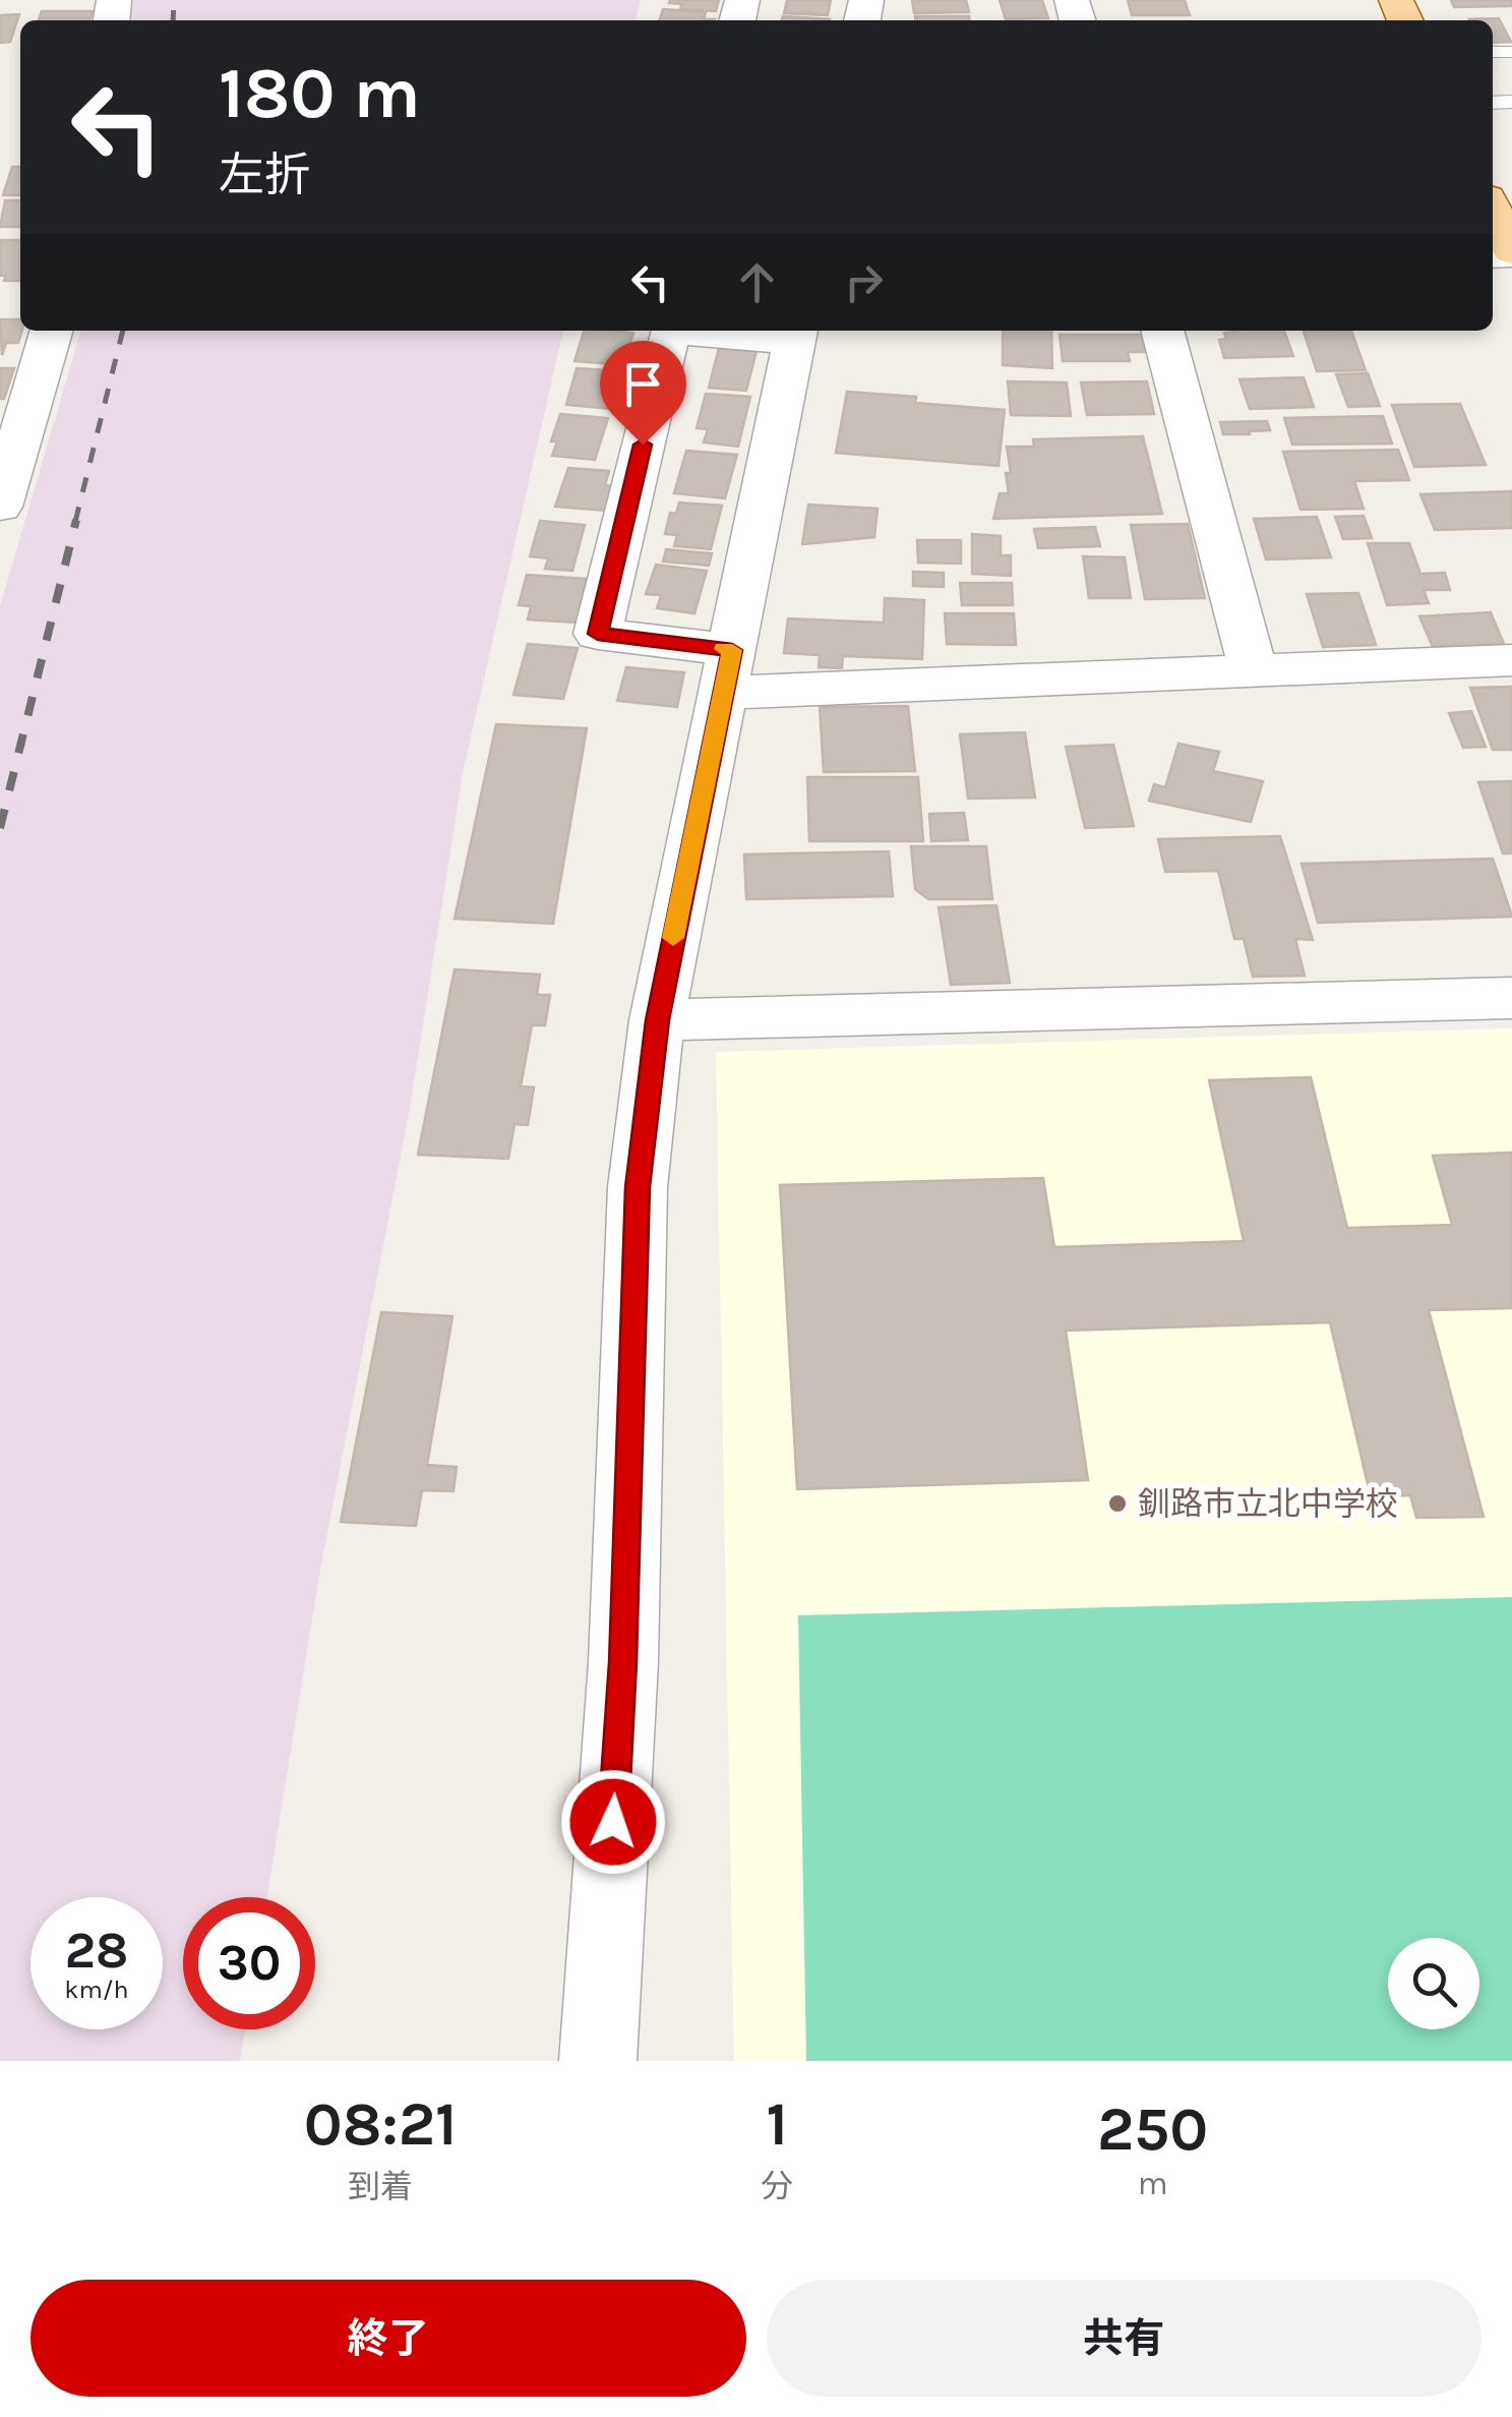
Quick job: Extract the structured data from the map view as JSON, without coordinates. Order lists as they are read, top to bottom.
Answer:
{
  "places": ["釧路市立北中学校"],
  "page": {
    "turn": ["180 m", "左折"],
    "speed": "28 km/h",
    "limit": "30",
    "eta": [
      "08:21",
      "到着",
      "1",
      "分",
      "250",
      "m"
    ],
    "buttons": ["終了", "共有"]
  }
}
